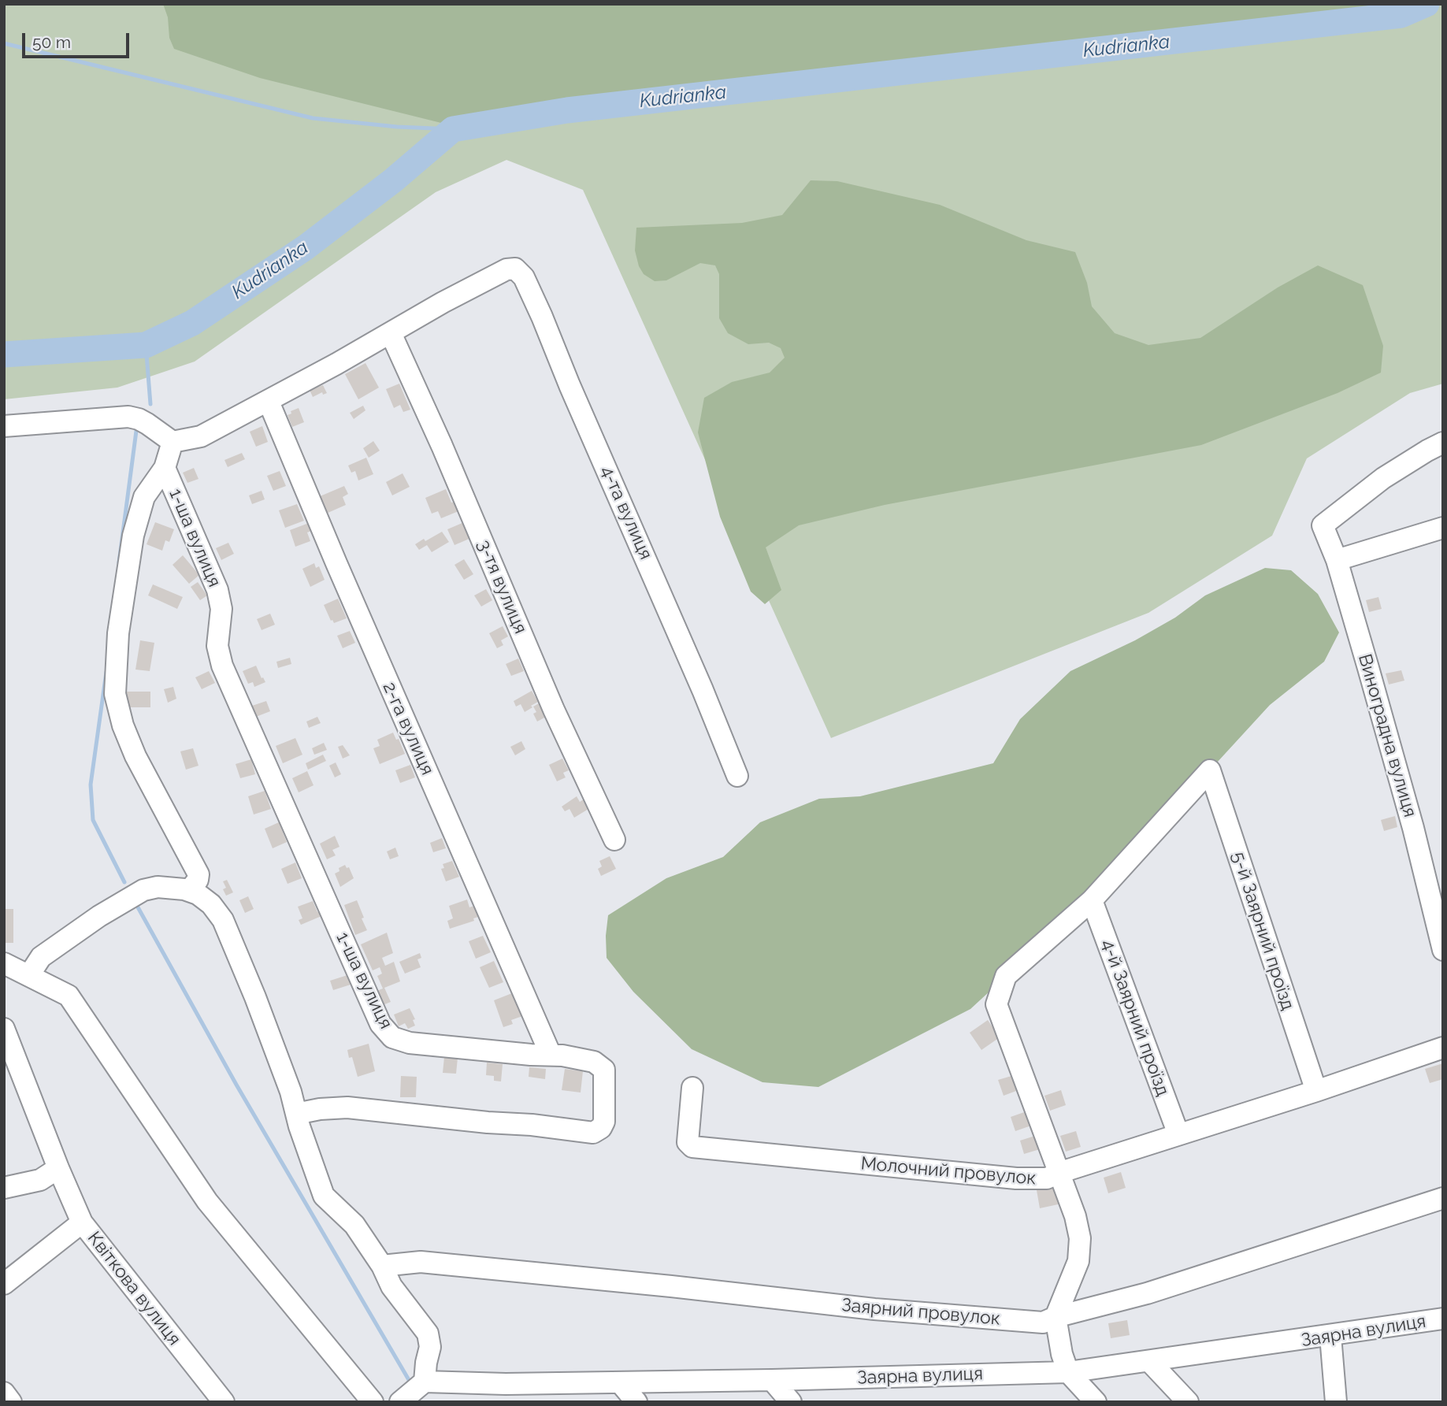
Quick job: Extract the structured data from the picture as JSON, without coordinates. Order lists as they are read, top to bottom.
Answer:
{
  "streets": {
    "street": [
      "4-та вулиця",
      "1-ша вулиця",
      "3-тя вулиця",
      "2-га вулиця",
      "Виноградна вулиця",
      "5-й Заярний проїзд",
      "4-й Заярний проїзд",
      "Молочний провулок",
      "Квіткова вулиця",
      "Заярний провулок",
      "Заярна вулиця"
    ]
  },
  "crossings": [
    ["4-та вулиця", "3-тя вулиця"],
    ["1-ша вулиця", "2-га вулиця"],
    ["5-й Заярний проїзд", "4-й Заярний проїзд"],
    ["5-й Заярний проїзд", "Молочний провулок"],
    ["4-й Заярний проїзд", "Молочний провулок"]
  ],
  "water": ["Kudrianka"],
  "scale_bar": "50 m"
}
